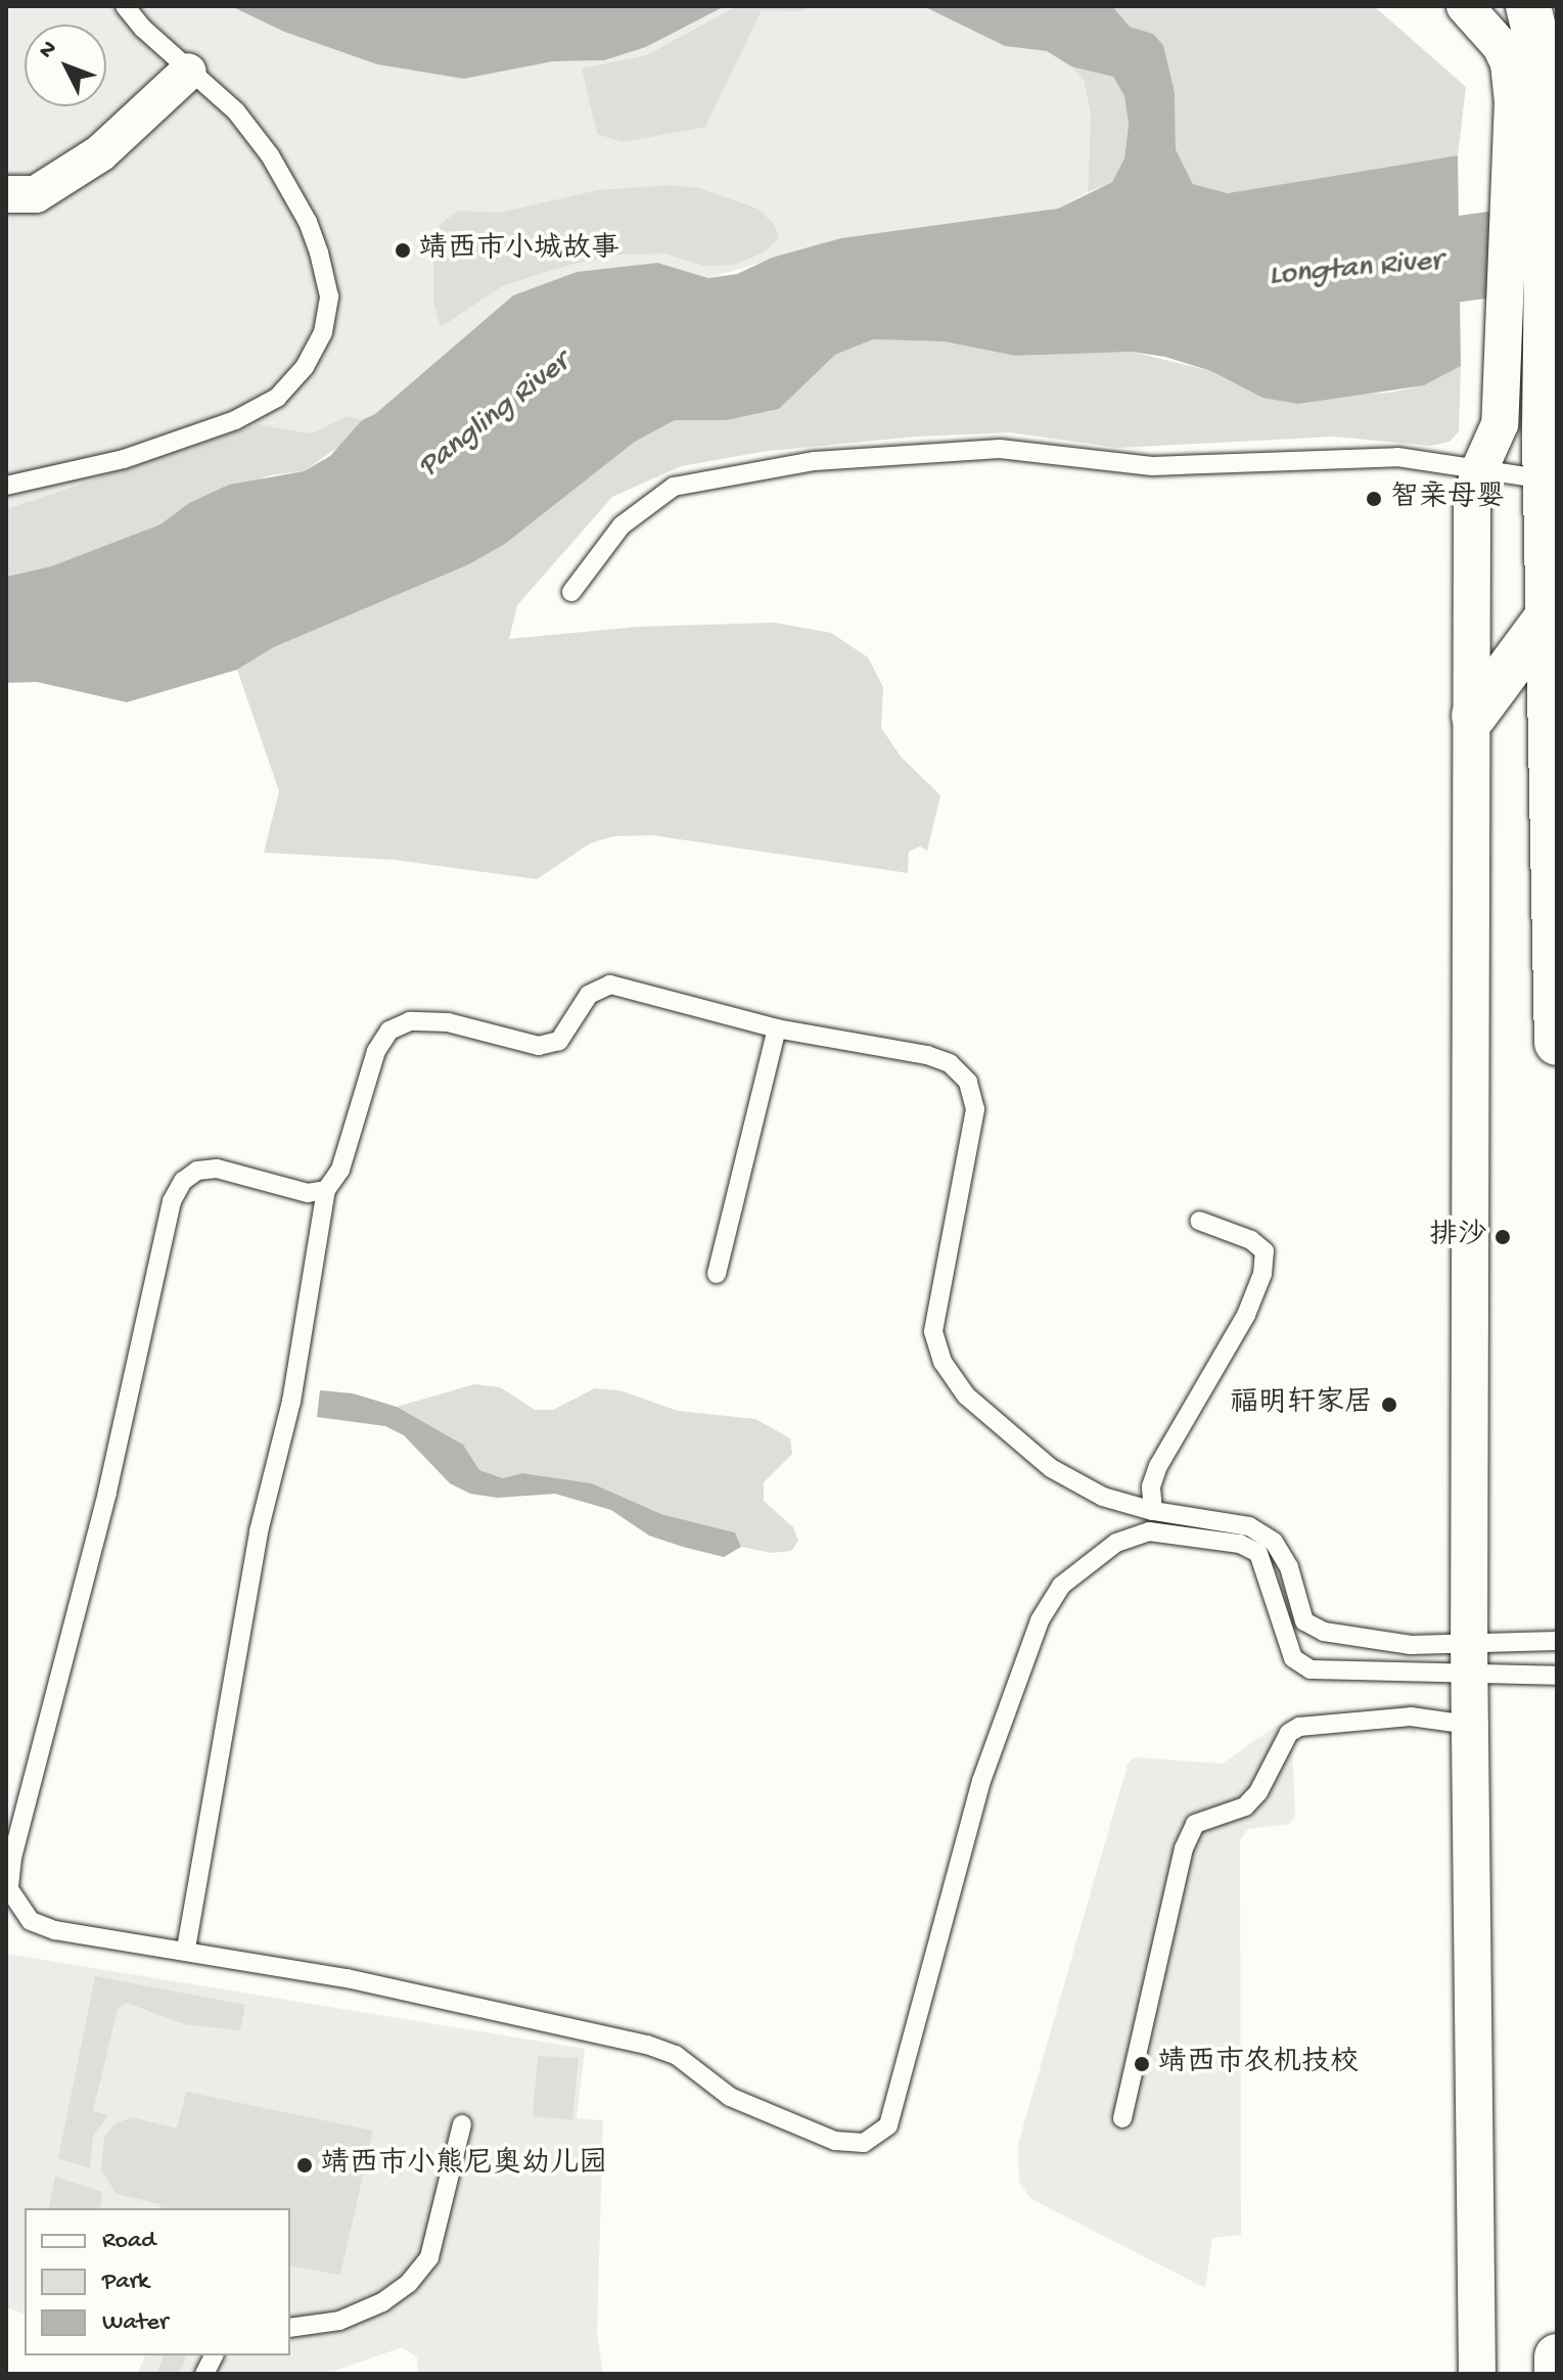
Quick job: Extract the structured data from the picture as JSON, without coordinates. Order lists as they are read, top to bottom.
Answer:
{
  "water": ["Longtan River", "Pangling River"],
  "places": [
    "靖西市小城故事",
    "智亲母婴",
    "排沙",
    "福明轩家居",
    "靖西市农机技校",
    "靖西市小熊尼奥幼儿园"
  ],
  "legend": ["Road", "Park", "Water"],
  "north": "top left"
}
